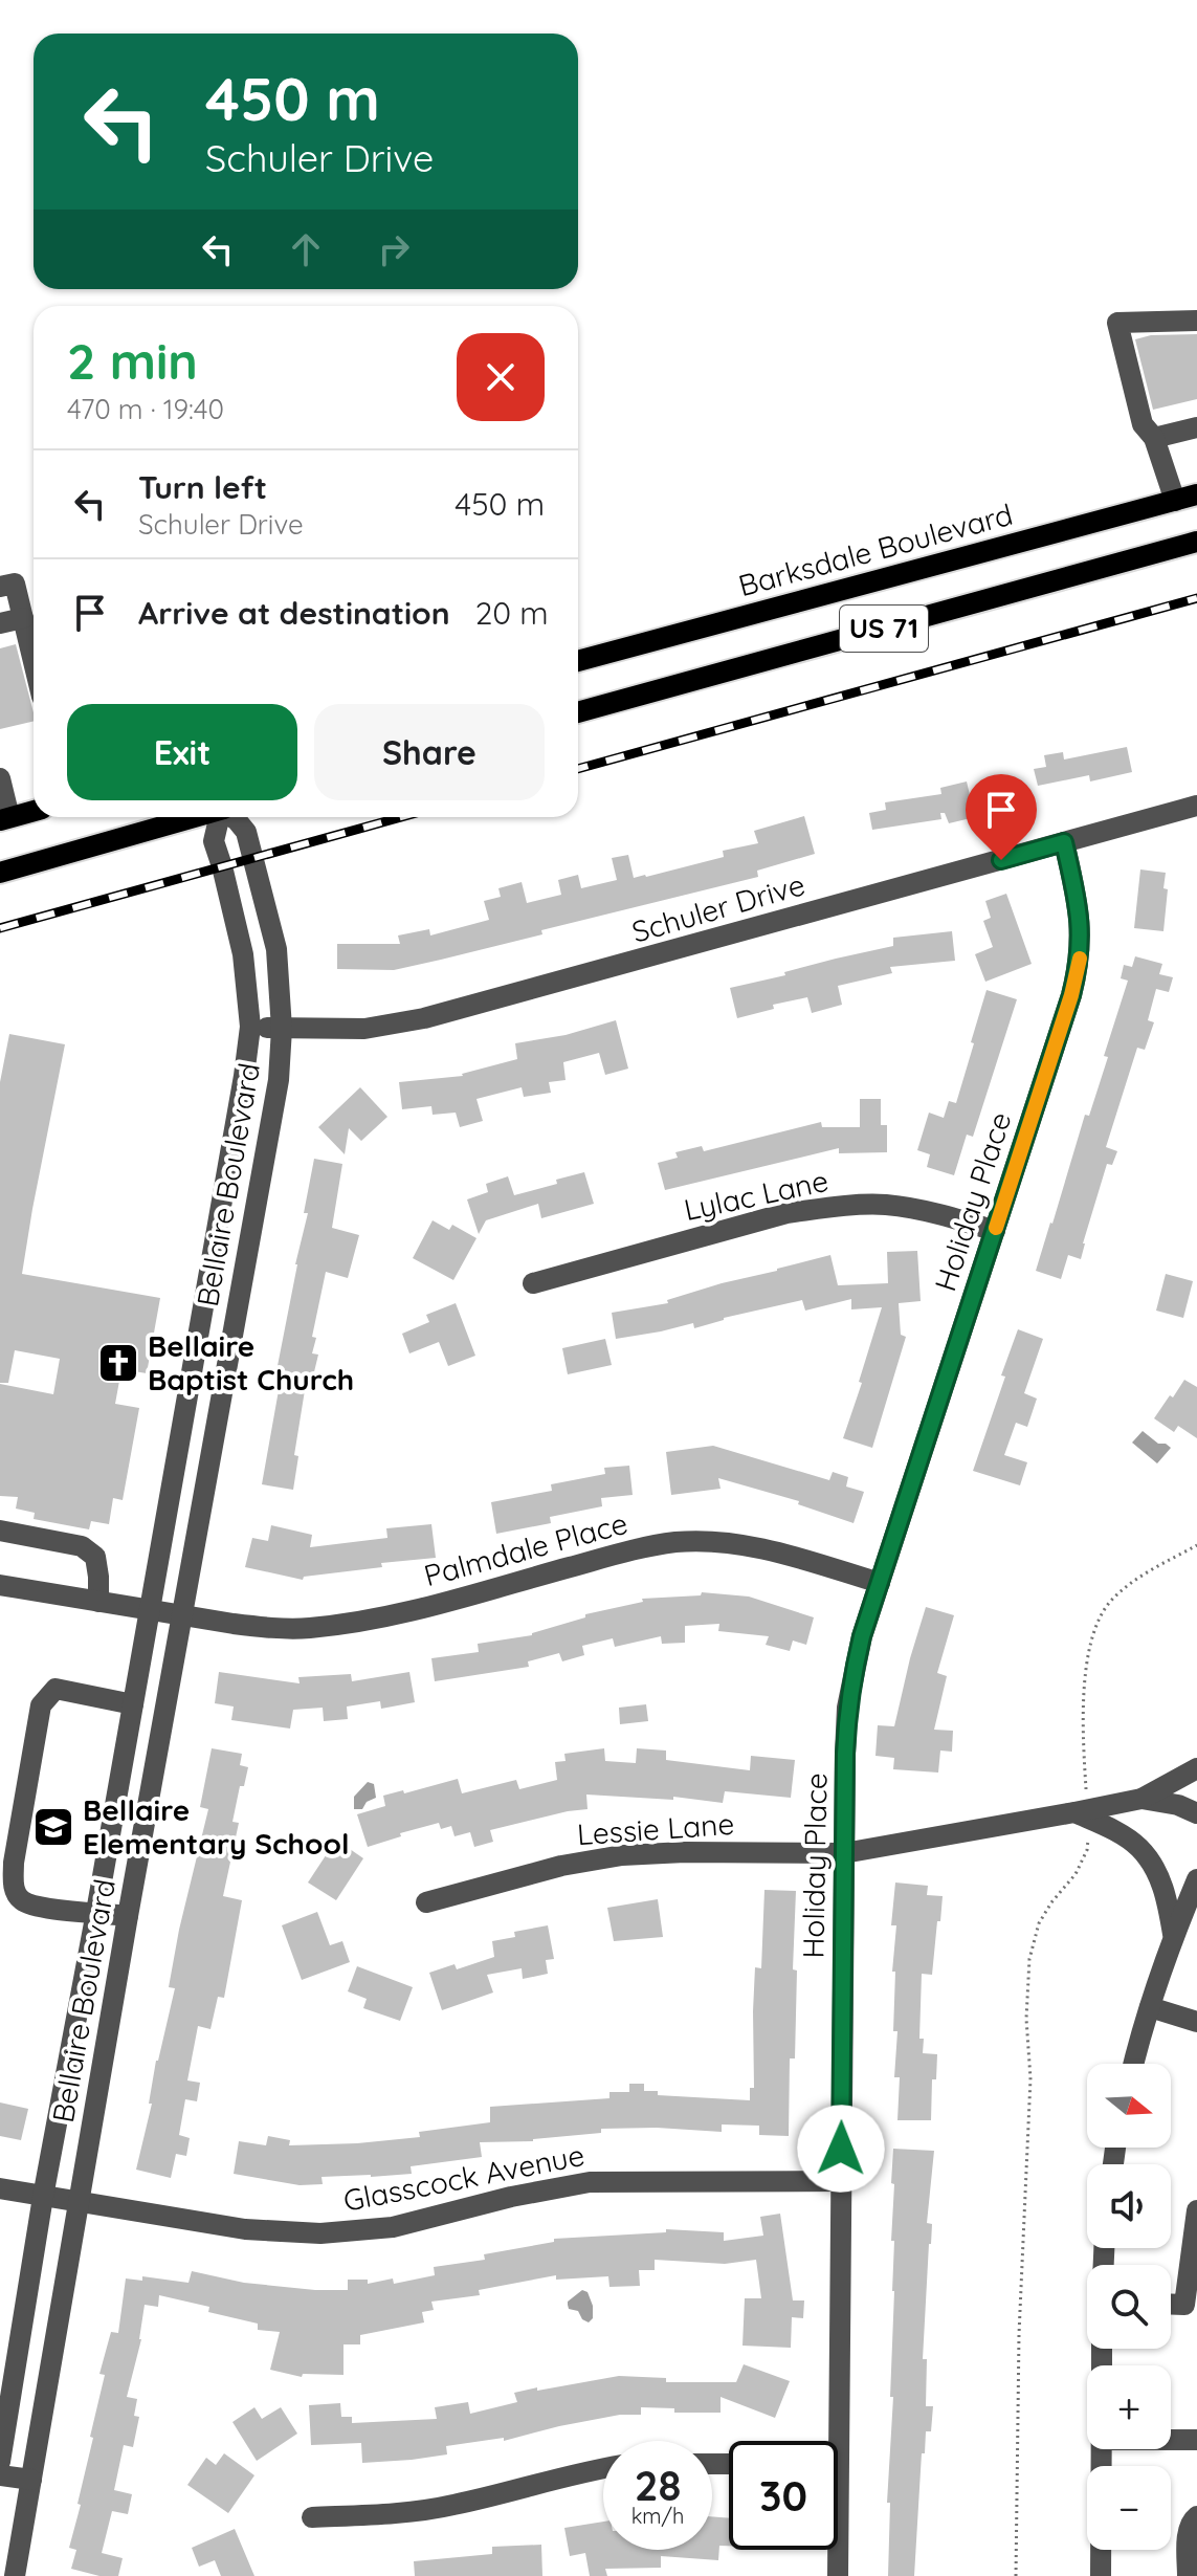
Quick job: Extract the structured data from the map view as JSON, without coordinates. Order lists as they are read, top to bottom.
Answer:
{
  "streets": {
    "main road": ["Barksdale Boulevard", "US 71"],
    "street": [
      "Schuler Drive",
      "Bellaire Boulevard",
      "Lylac Lane",
      "Holiday Place",
      "Palmdale Place",
      "Lessie Lane",
      "Glasscock Avenue"
    ]
  },
  "crossings": [
    ["Schuler Drive", "Bellaire Boulevard"],
    ["Schuler Drive", "Holiday Place"],
    ["Bellaire Boulevard", "Palmdale Place"],
    ["Bellaire Boulevard", "Glasscock Avenue"],
    ["Lylac Lane", "Holiday Place"],
    ["Holiday Place", "Palmdale Place"],
    ["Holiday Place", "Lessie Lane"],
    ["Holiday Place", "Glasscock Avenue"]
  ],
  "places": {
    "church": ["Bellaire Baptist Church"],
    "school or university": ["Bellaire Elementary School"]
  },
  "north": "right",
  "page": {
    "turn": ["450 m", "Schuler Drive"],
    "heading": ["2 min", "470 m · 19:40"],
    "list": [
      {
        "name": "Turn left",
        "note": "Schuler Drive",
        "value": "450 m"
      },
      {
        "name": "Arrive at destination",
        "value": "20 m"
      }
    ],
    "buttons": ["Exit", "Share"],
    "map_buttons": ["+", "−"],
    "speed": "28 km/h",
    "limit": "30"
  }
}
